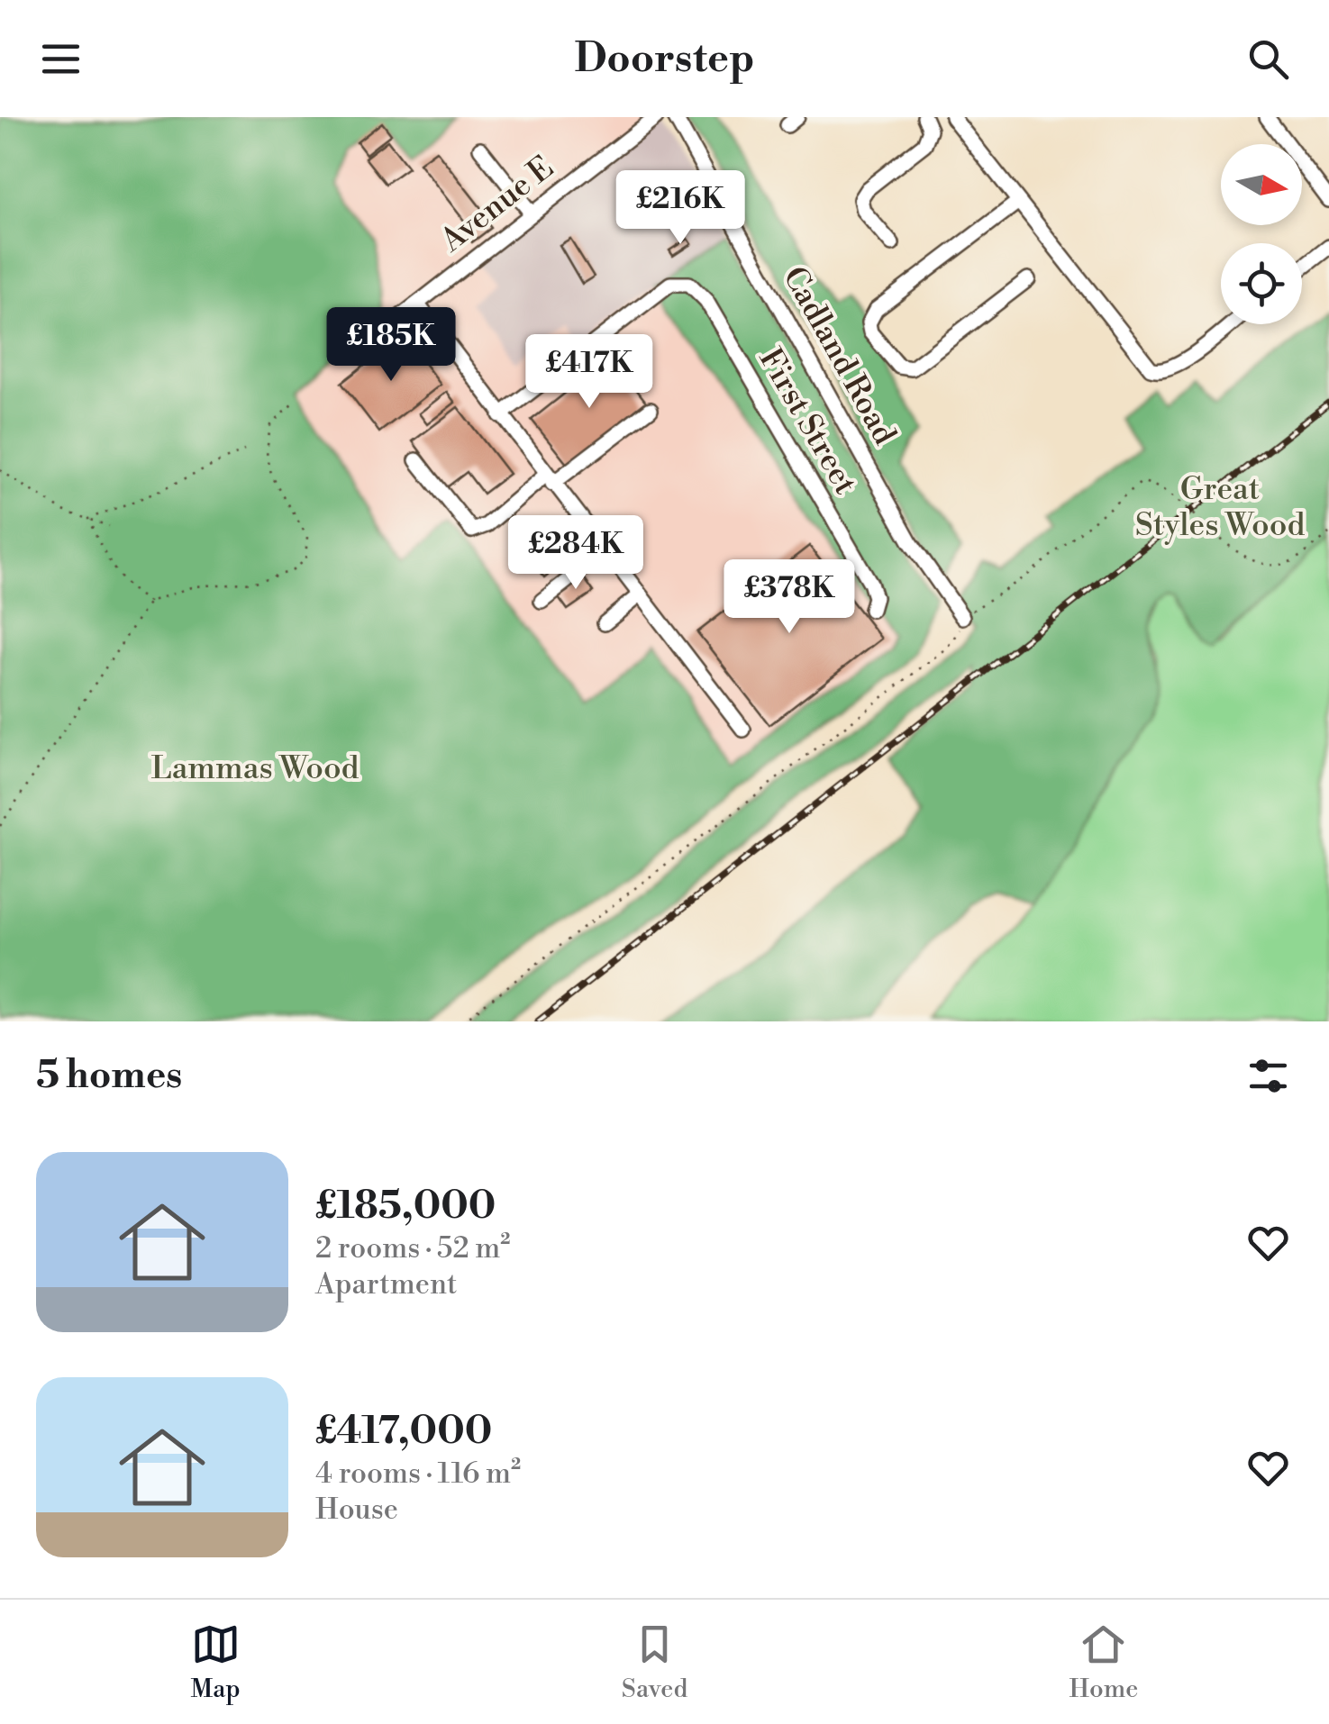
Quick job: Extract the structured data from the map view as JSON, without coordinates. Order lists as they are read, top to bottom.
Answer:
{
  "streets": {
    "street": ["Avenue E", "Cadland Road", "First Street"]
  },
  "parks": ["Great Styles Wood", "Lammas Wood"],
  "north": "right",
  "page": {
    "header": "Doorstep",
    "price": [
      "£216K",
      "£185K",
      "£417K",
      "£284K",
      "£378K"
    ],
    "heading": "5 homes",
    "list": [
      {
        "name": "£185,000",
        "note": "2 rooms · 52 m² · Apartment"
      },
      {
        "name": "£417,000",
        "note": "4 rooms · 116 m² · House"
      }
    ],
    "tabs": ["Map", "Saved", "Home"]
  }
}
